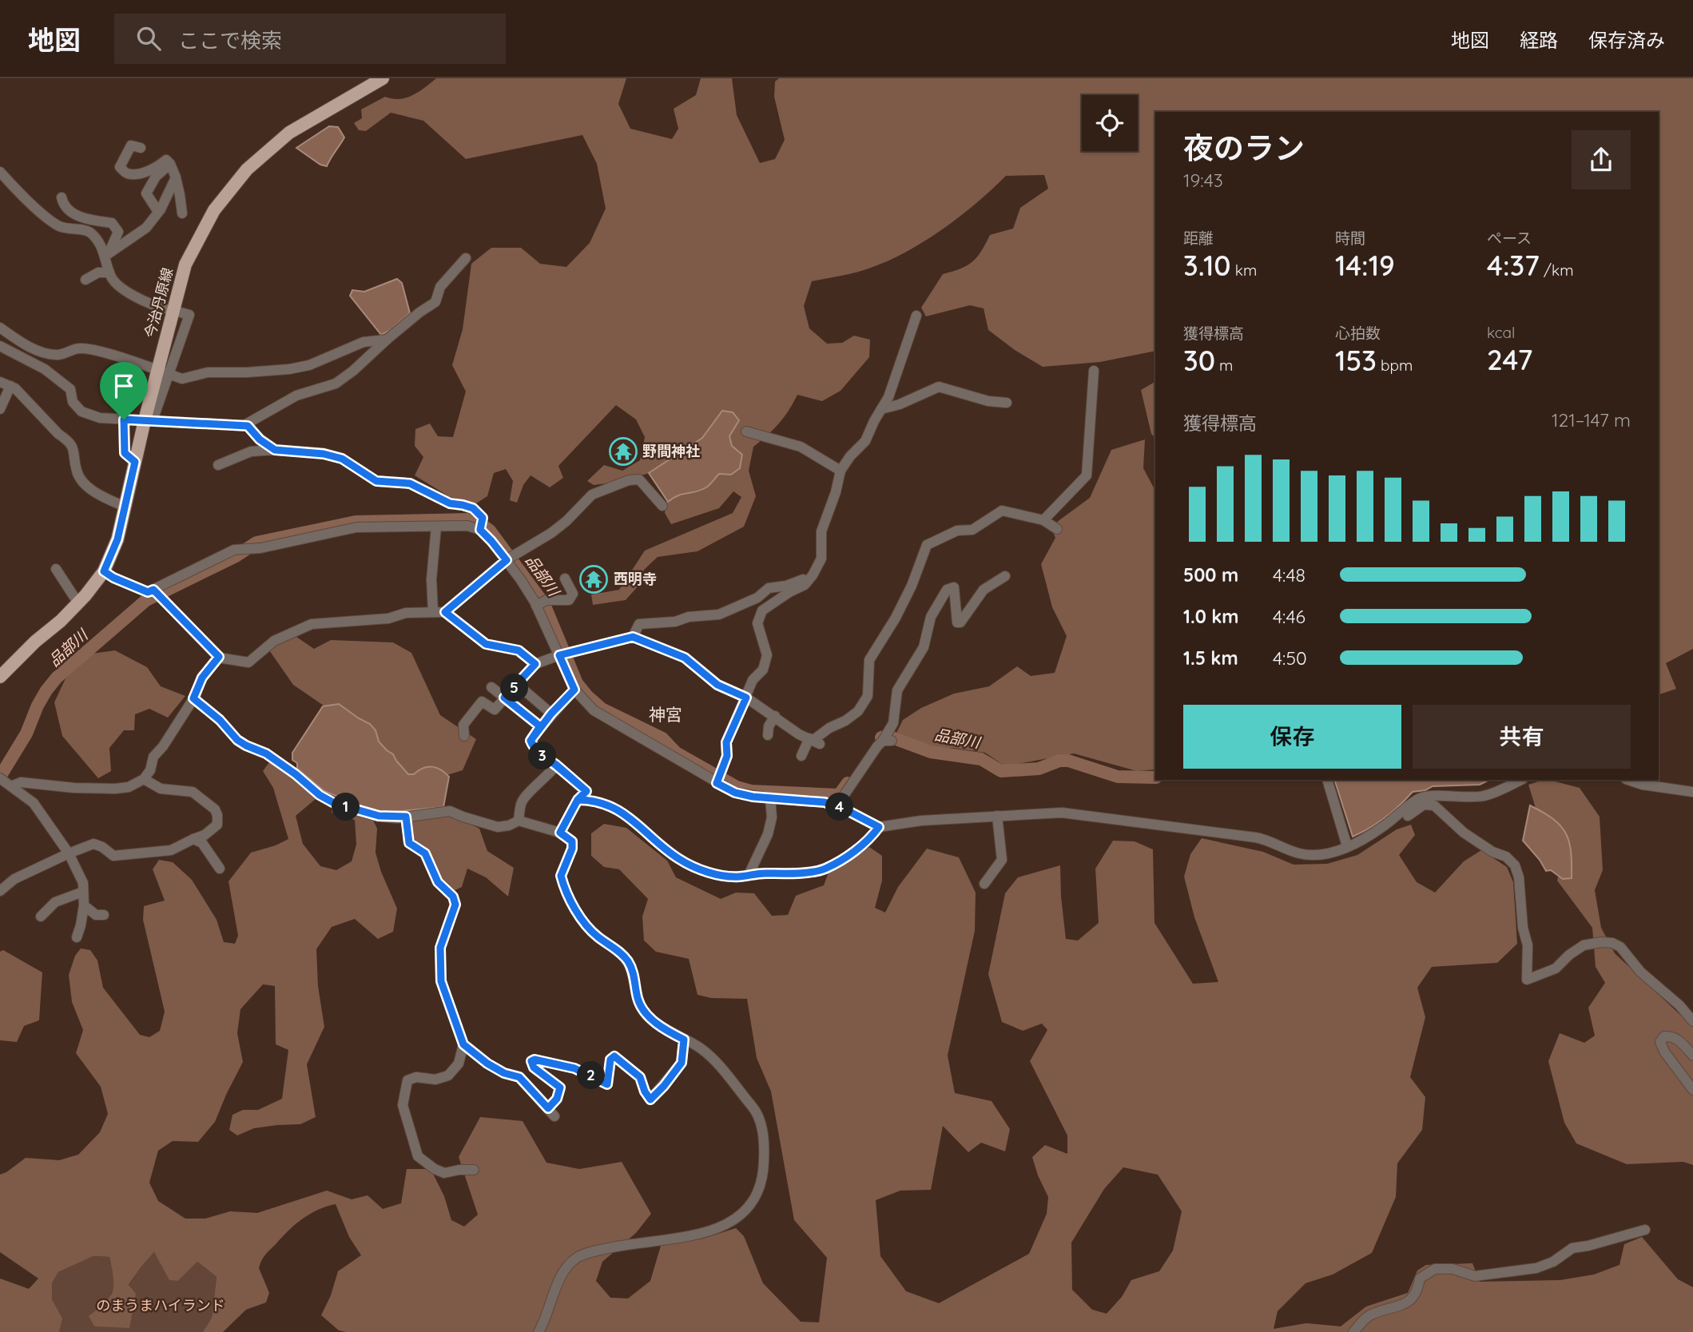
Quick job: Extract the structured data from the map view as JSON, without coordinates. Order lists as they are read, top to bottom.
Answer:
{
  "streets": {
    "main road": ["今治丹原線"]
  },
  "districts": ["神宮"],
  "water": ["品部川"],
  "parks": ["のまうまハイランド"],
  "places": {
    "temple": ["野間神社", "西明寺"]
  },
  "page": {
    "header": "地図",
    "search": "ここで検索",
    "nav": ["地図", "経路", "保存済み"],
    "heading": ["夜のラン", "19:43"],
    "stats": [
      ["距離", "3.10 km"],
      ["時間", "14:19"],
      ["ペース", "4:37 /km"],
      ["獲得標高", "30 m"],
      ["心拍数", "153 bpm"],
      ["kcal", "247"]
    ],
    "chart": ["獲得標高", "121–147 m"],
    "list": [
      {
        "name": "500 m",
        "note": "4:48"
      },
      {
        "name": "1.0 km",
        "note": "4:46"
      },
      {
        "name": "1.5 km",
        "note": "4:50"
      }
    ],
    "pins": [
      "5",
      "3",
      "1",
      "4",
      "2"
    ],
    "buttons": ["保存", "共有"]
  }
}
